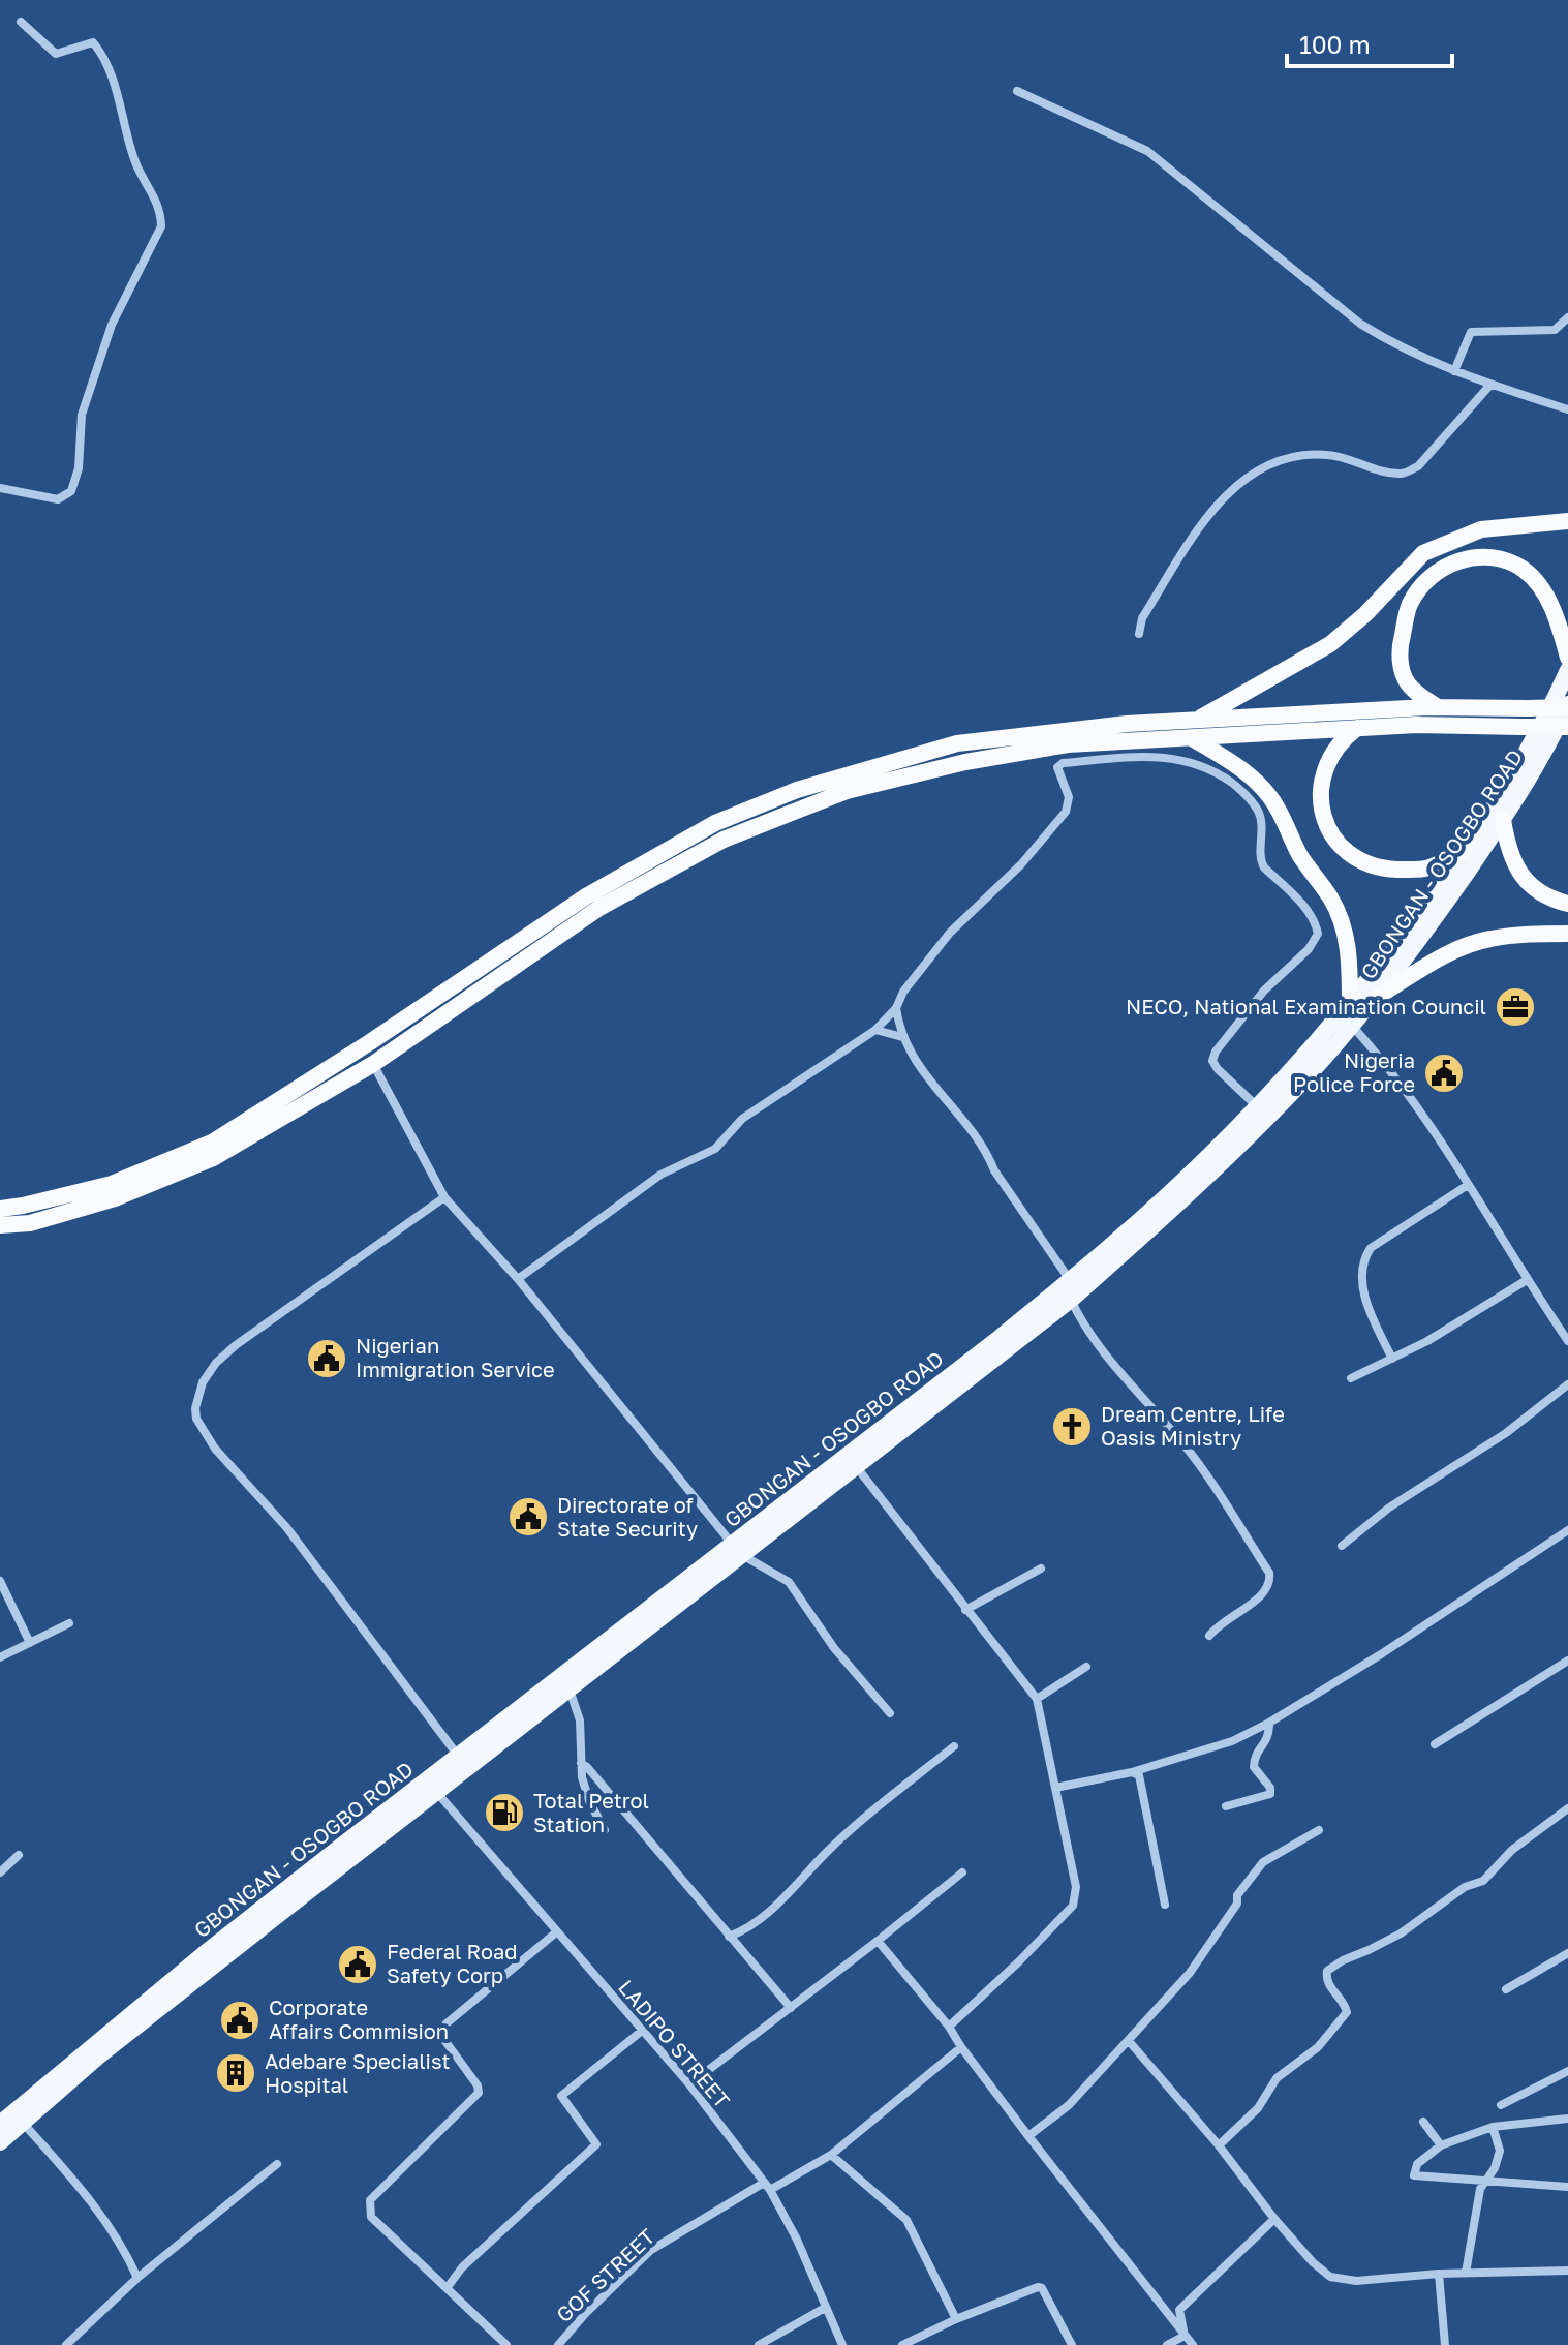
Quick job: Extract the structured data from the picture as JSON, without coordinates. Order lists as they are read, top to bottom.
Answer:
{
  "streets": {
    "main road": ["GBONGAN - OSOGBO ROAD"],
    "street": ["LADIPO STREET", "GOF STREET"]
  },
  "crossings": [
    ["GBONGAN - OSOGBO ROAD", "LADIPO STREET"],
    ["LADIPO STREET", "GOF STREET"]
  ],
  "places": {
    "office": ["NECO, National Examination Council"],
    "public building": [
      "Nigeria Police Force",
      "Nigerian Immigration Service",
      "Directorate of State Security",
      "Federal Road Safety Corp",
      "Corporate Affairs Commision"
    ],
    "church": ["Dream Centre, Life Oasis Ministry"],
    "fuel station": ["Total Petrol Station"],
    "building": ["Adebare Specialist Hospital"]
  },
  "scale_bar": "100 m"
}
